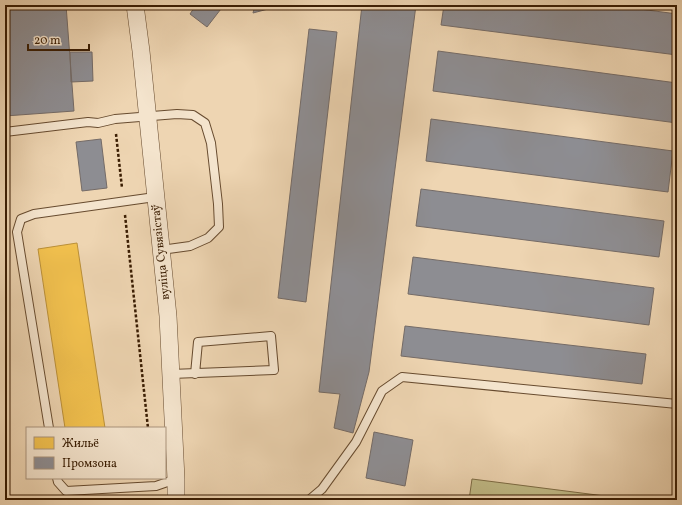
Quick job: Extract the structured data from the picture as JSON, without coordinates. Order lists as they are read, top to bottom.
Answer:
{
  "streets": {
    "street": ["вуліца Сувязістаў"]
  },
  "legend": ["Жильё", "Промзона"],
  "scale_bar": "20 m"
}
